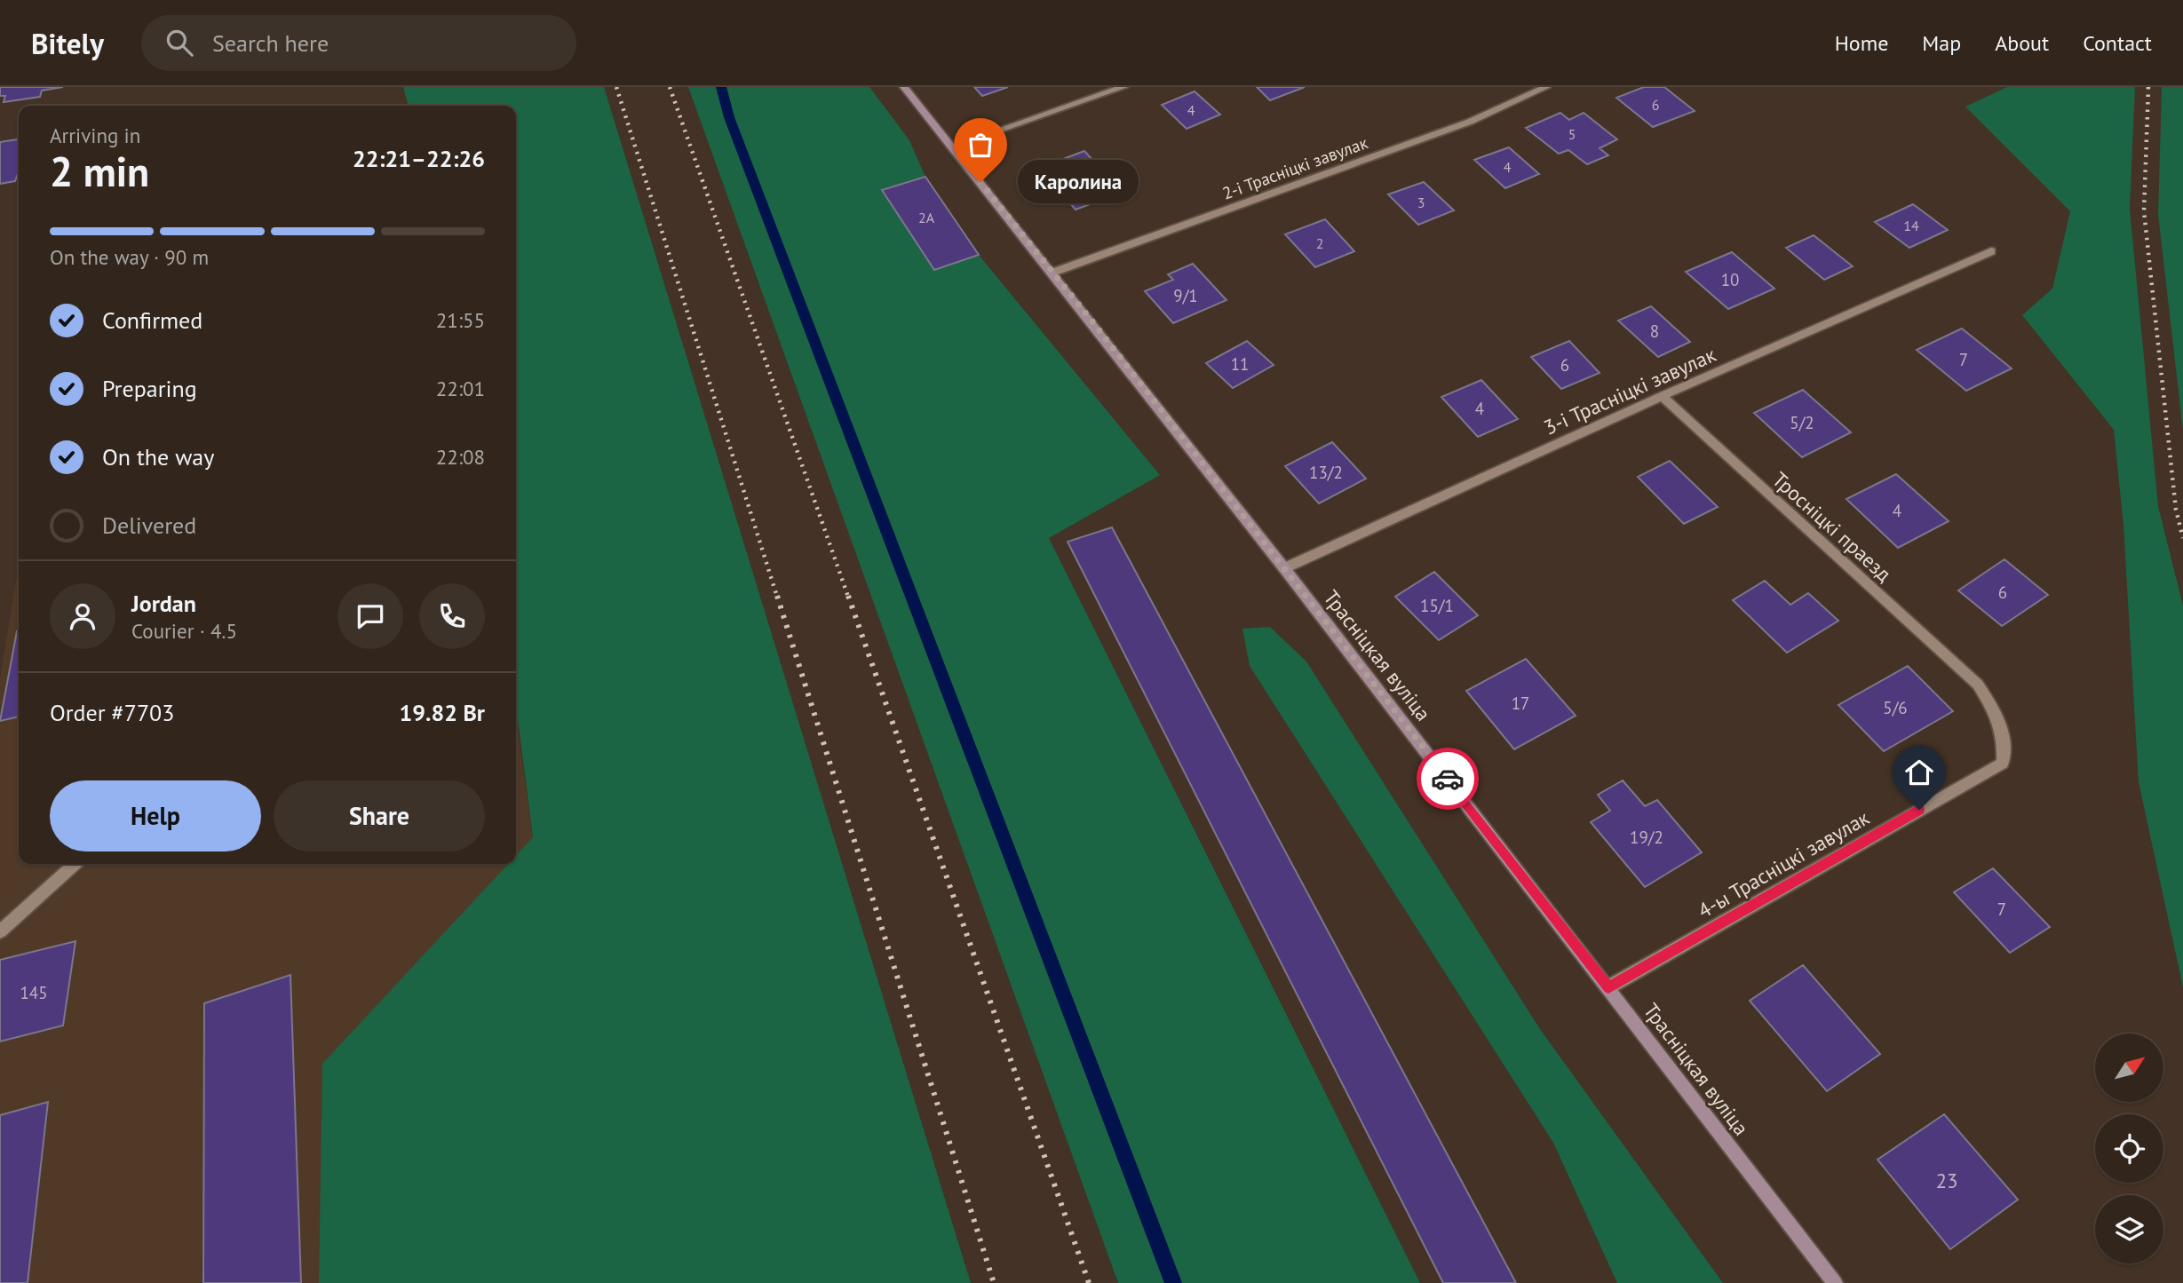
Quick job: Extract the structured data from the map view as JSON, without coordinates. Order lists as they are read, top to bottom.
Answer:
{
  "streets": {
    "street": [
      "2-і Трасніцкі завулак",
      "3-і Трасніцкі завулак",
      "Тросніцкі праезд",
      "Трасніцкая вуліца",
      "4-ы Трасніцкі завулак"
    ]
  },
  "crossings": [
    ["2-і Трасніцкі завулак", "Трасніцкая вуліца"],
    ["3-і Трасніцкі завулак", "Тросніцкі праезд"],
    ["3-і Трасніцкі завулак", "Трасніцкая вуліца"],
    ["Тросніцкі праезд", "4-ы Трасніцкі завулак"],
    ["Трасніцкая вуліца", "4-ы Трасніцкі завулак"]
  ],
  "places": ["Каролина"],
  "house_numbers": [
    "6",
    "4",
    "5",
    "4",
    "3",
    "2А",
    "14",
    "2",
    "10",
    "9/1",
    "8",
    "7",
    "11",
    "6",
    "4",
    "5/2",
    "13/2",
    "4",
    "6",
    "15/1",
    "17",
    "5/6",
    "19/2",
    "7",
    "145",
    "23"
  ],
  "north": "top right",
  "page": {
    "header": "Bitely",
    "search": "Search here",
    "nav": [
      "Home",
      "Map",
      "About",
      "Contact"
    ],
    "heading": ["2 min", "Arriving in", "22:21–22:26"],
    "panel": [
      "Jordan",
      "Courier · 4.5",
      "Order #7703",
      "19.82 Br"
    ],
    "bubble": "Каролина",
    "bar": "On the way · 90 m",
    "list": [
      ["Confirmed", "21:55"],
      ["Preparing", "22:01"],
      ["On the way", "22:08"],
      "Delivered"
    ],
    "buttons": ["Help", "Share"]
  }
}
